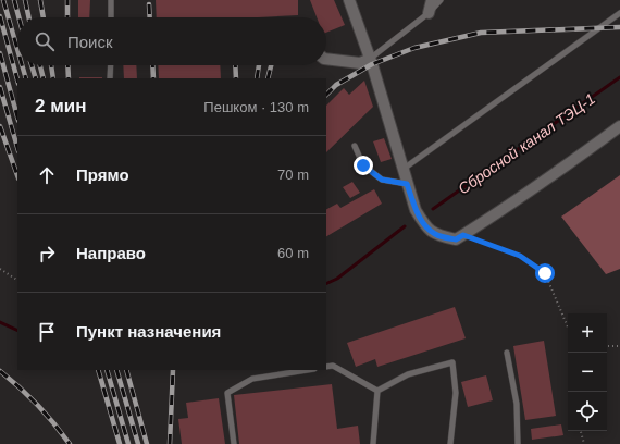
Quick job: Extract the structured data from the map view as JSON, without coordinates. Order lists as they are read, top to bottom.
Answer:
{
  "water": ["Сбросной канал ТЭЦ-1"],
  "page": {
    "search": "Поиск",
    "heading": ["2 мин", "Пешком · 130 m"],
    "list": [
      ["Прямо", "70 m"],
      ["Направо", "60 m"],
      "Пункт назначения"
    ],
    "map_buttons": ["+", "−"]
  }
}
